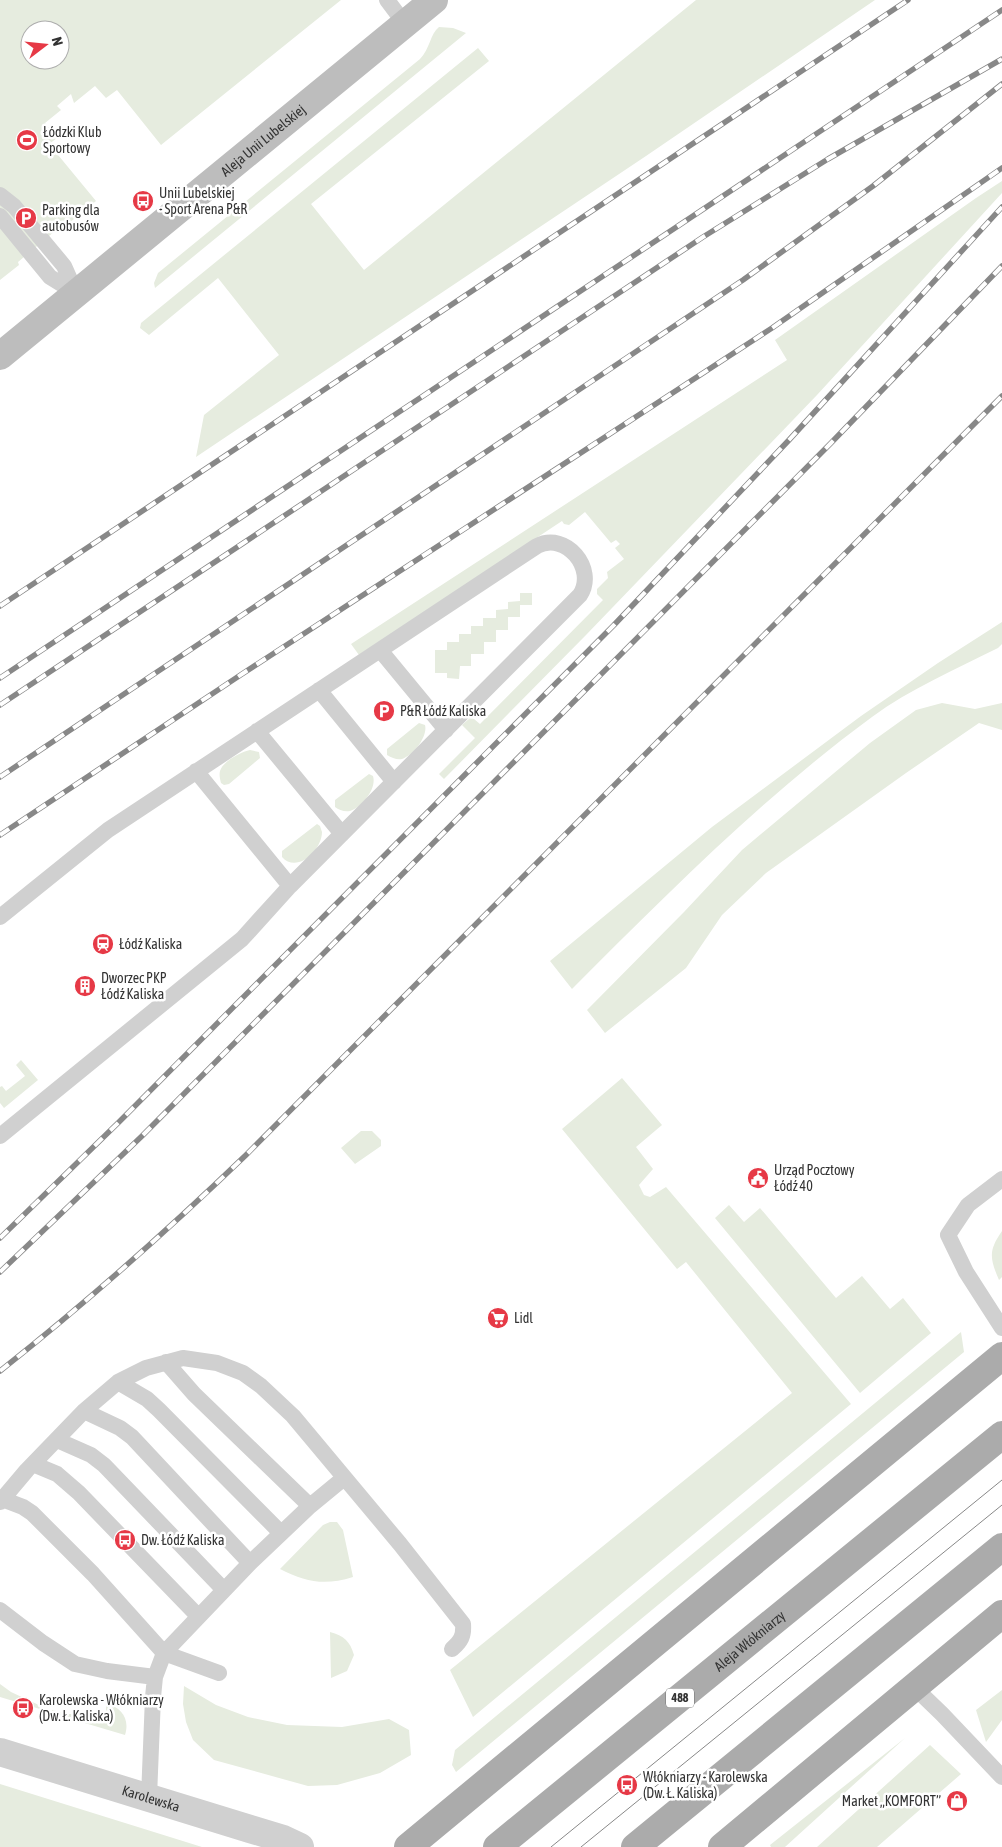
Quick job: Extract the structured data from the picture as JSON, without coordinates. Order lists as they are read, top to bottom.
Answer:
{
  "streets": {
    "main road": ["Aleja Włókniarzy", "488"],
    "street": ["Aleja Unii Lubelskiej", "Karolewska"]
  },
  "places": {
    "sports": ["Łódzki Klub Sportowy"],
    "bus stop": [
      "Unii Lubelskiej - Sport Arena P&R",
      "Dw. Łódź Kaliska",
      "Karolewska - Włókniarzy (Dw. Ł. Kaliska)",
      "Włókniarzy - Karolewska (Dw. Ł. Kaliska)"
    ],
    "parking": ["Parking dla autobusów", "P&R Łódź Kaliska"],
    "station": ["Łódź Kaliska"],
    "building": ["Dworzec PKP Łódź Kaliska"],
    "public building": ["Urząd Pocztowy Łódź 40"],
    "supermarket": ["Lidl"],
    "shop": ["Market „KOMFORT”"]
  },
  "north": "right"
}
